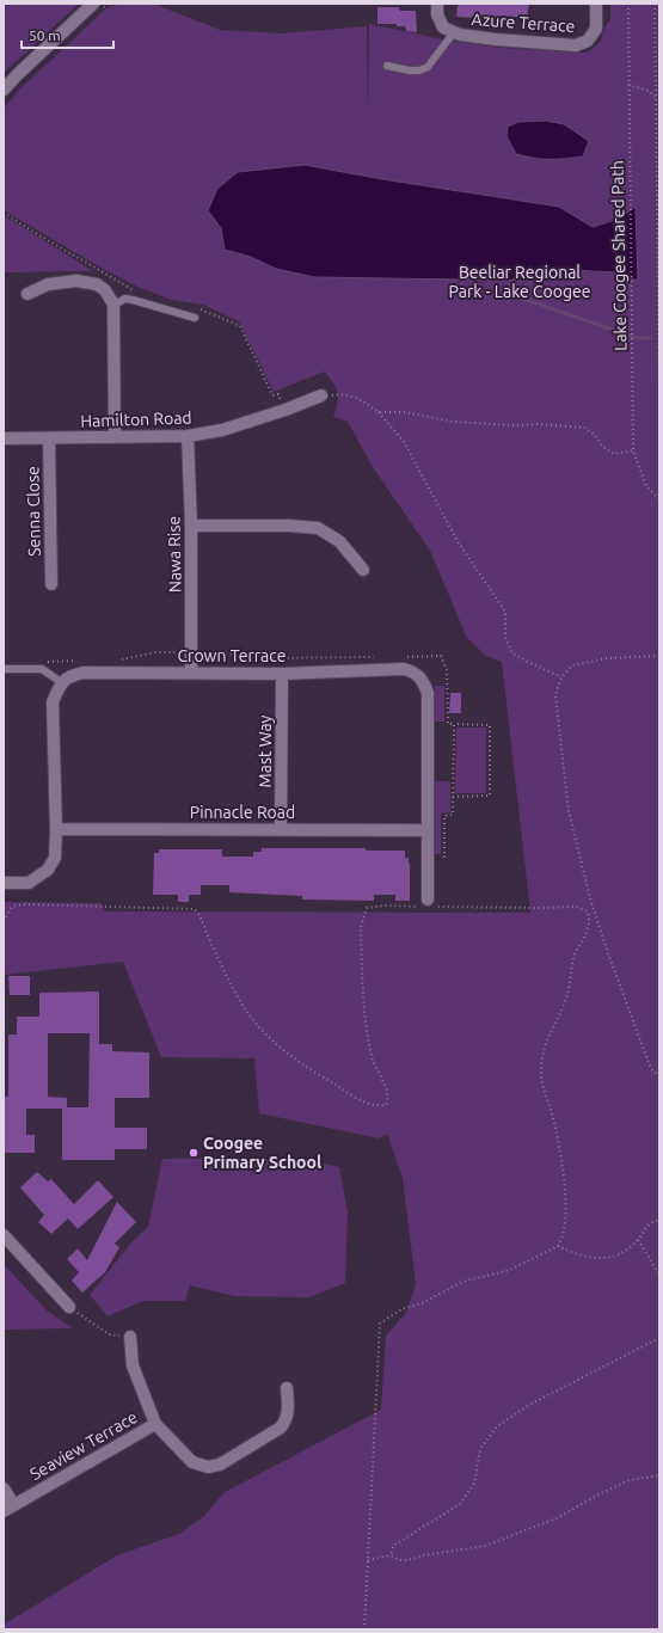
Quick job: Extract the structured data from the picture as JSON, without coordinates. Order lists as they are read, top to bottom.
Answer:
{
  "streets": {
    "street": [
      "Azure Terrace",
      "Hamilton Road",
      "Senna Close",
      "Nawa Rise",
      "Crown Terrace",
      "Mast Way",
      "Pinnacle Road",
      "Seaview Terrace"
    ],
    "path": ["Lake Coogee Shared Path"]
  },
  "crossings": [
    ["Hamilton Road", "Senna Close"],
    ["Hamilton Road", "Nawa Rise"],
    ["Nawa Rise", "Crown Terrace"],
    ["Crown Terrace", "Mast Way"],
    ["Crown Terrace", "Pinnacle Road"],
    ["Mast Way", "Pinnacle Road"]
  ],
  "parks": ["Beeliar Regional Park - Lake Coogee"],
  "places": ["Coogee Primary School"],
  "scale_bar": "50 m"
}
